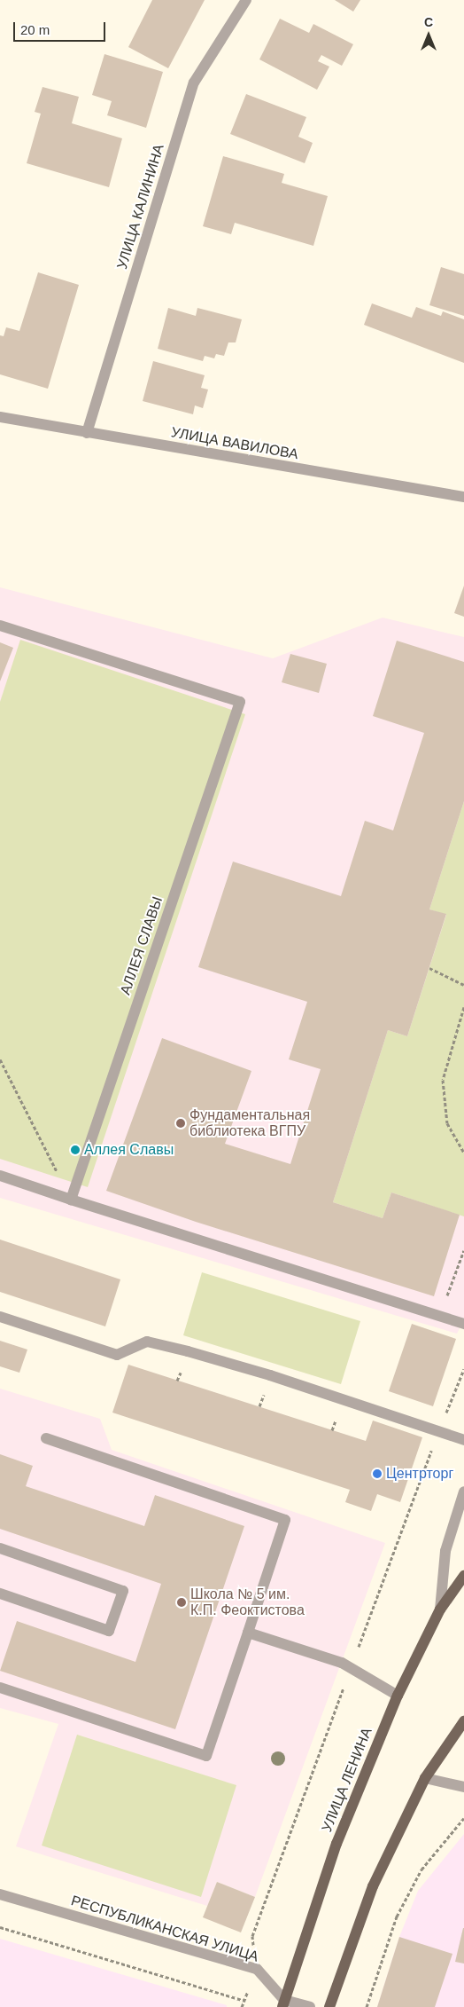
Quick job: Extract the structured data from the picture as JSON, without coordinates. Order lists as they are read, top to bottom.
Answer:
{
  "streets": {
    "main road": ["УЛИЦА ЛЕНИНА"],
    "street": [
      "УЛИЦА КАЛИНИНА",
      "УЛИЦА ВАВИЛОВА",
      "АЛЛЕЯ СЛАВЫ",
      "РЕСПУБЛИКАНСКАЯ УЛИЦА"
    ]
  },
  "crossings": [
    ["УЛИЦА КАЛИНИНА", "УЛИЦА ВАВИЛОВА"],
    ["УЛИЦА ЛЕНИНА", "РЕСПУБЛИКАНСКАЯ УЛИЦА"]
  ],
  "places": [
    "Фундаментальная библиотека ВГПУ",
    "Аллея Славы",
    "Центрторг",
    "Школа № 5 им. К.П. Феоктистова"
  ],
  "scale_bar": "20 m",
  "north": "top"
}
